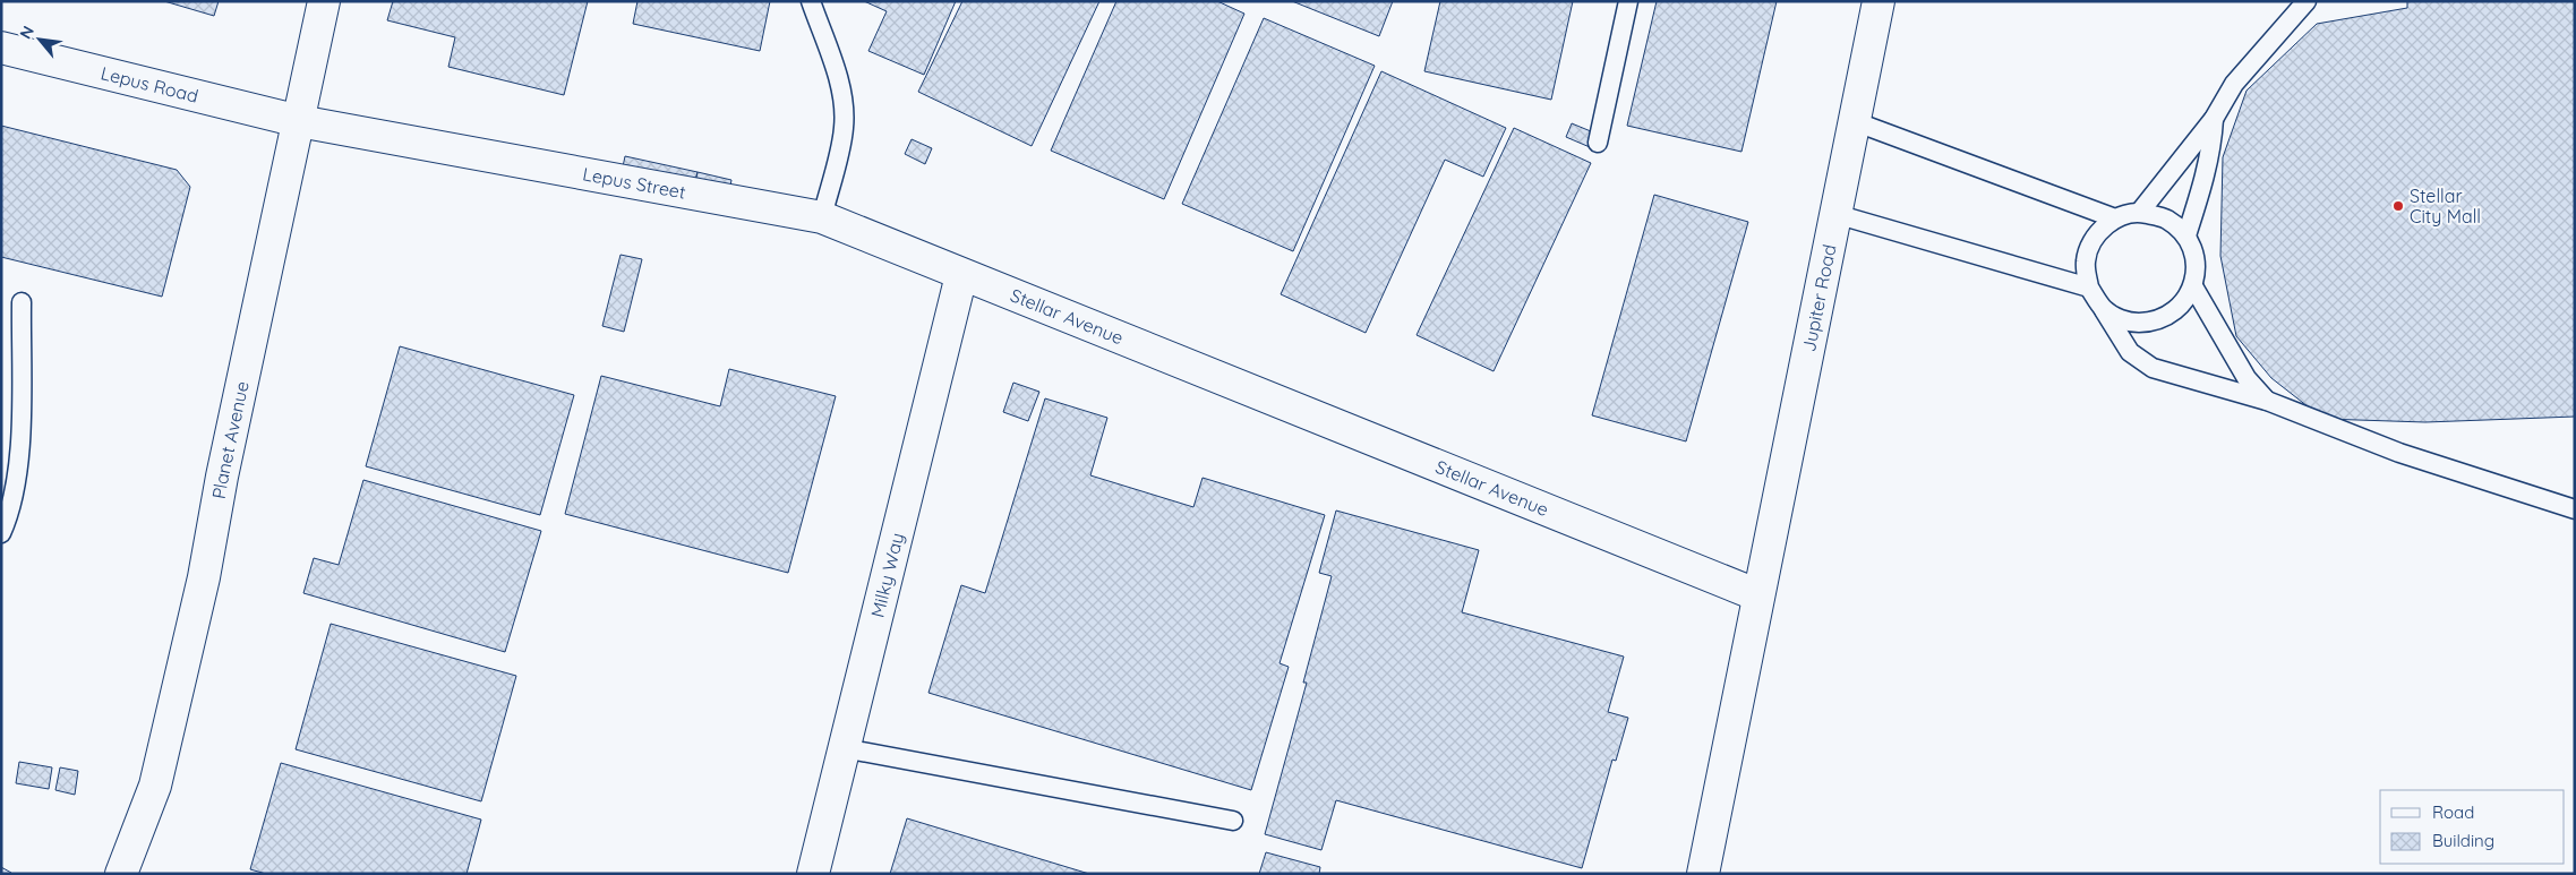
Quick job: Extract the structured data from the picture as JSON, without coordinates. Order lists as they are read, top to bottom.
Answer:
{
  "streets": {
    "street": [
      "Lepus Road",
      "Lepus Street",
      "Jupiter Road",
      "Stellar Avenue",
      "Planet Avenue",
      "Milky Way"
    ]
  },
  "crossings": [
    ["Lepus Road", "Lepus Street"],
    ["Lepus Road", "Planet Avenue"],
    ["Lepus Street", "Stellar Avenue"],
    ["Lepus Street", "Planet Avenue"],
    ["Lepus Street", "Milky Way"],
    ["Jupiter Road", "Stellar Avenue"],
    ["Stellar Avenue", "Milky Way"]
  ],
  "places": ["Stellar City Mall"],
  "legend": ["Road", "Building"],
  "north": "top left"
}
